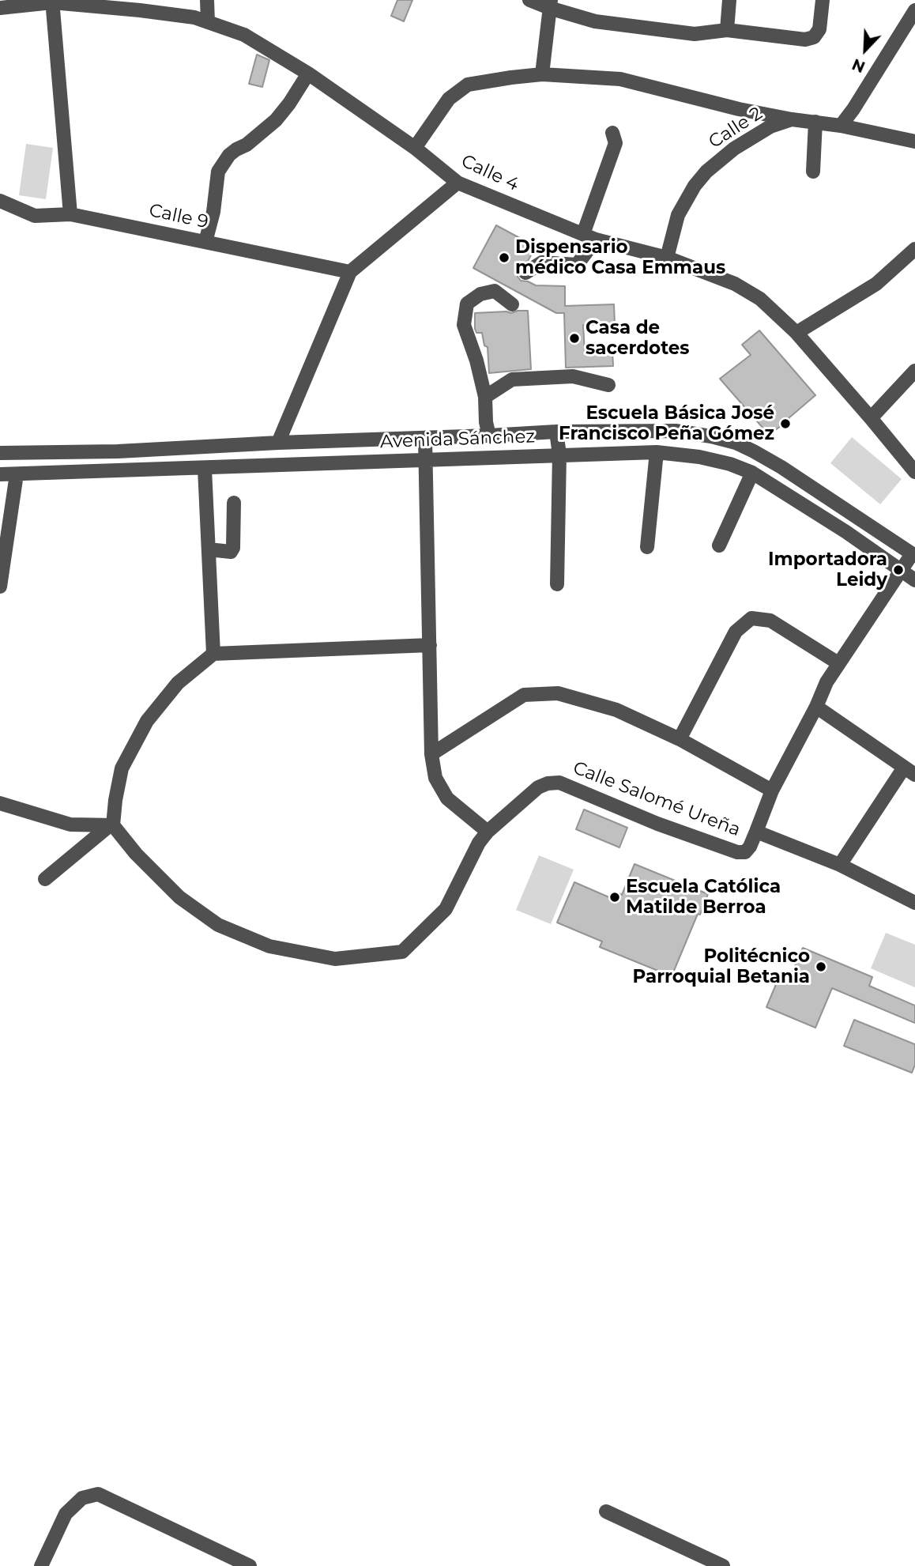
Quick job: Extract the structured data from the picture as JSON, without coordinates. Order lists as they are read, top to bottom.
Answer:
{
  "streets": {
    "street": [
      "Calle 2",
      "Calle 4",
      "Calle 9",
      "Avenida Sánchez",
      "Calle Salomé Ureña"
    ]
  },
  "crossings": [
    ["Calle 2", "Calle 4"],
    ["Avenida Sánchez", "Calle Salomé Ureña"]
  ],
  "places": [
    "Dispensario médico Casa Emmaus",
    "Casa de sacerdotes",
    "Escuela Básica José Francisco Peña Gómez",
    "Importadora Leidy",
    "Escuela Católica Matilde Berroa",
    "Politécnico Parroquial Betania"
  ],
  "north": "bottom left"
}
